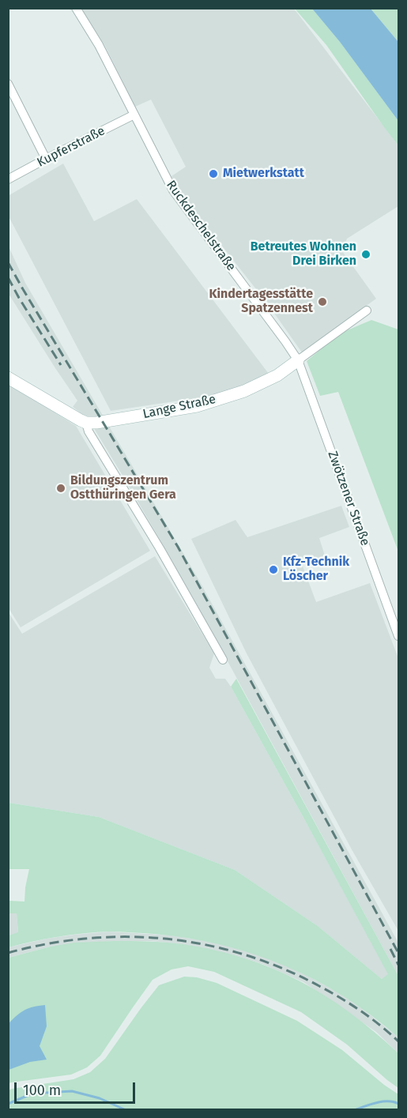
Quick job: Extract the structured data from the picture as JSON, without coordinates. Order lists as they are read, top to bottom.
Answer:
{
  "streets": {
    "street": [
      "Kupferstraße",
      "Ruckdeschelstraße",
      "Lange Straße",
      "Zwötzener Straße"
    ]
  },
  "crossings": [
    ["Kupferstraße", "Ruckdeschelstraße"],
    ["Ruckdeschelstraße", "Lange Straße"],
    ["Ruckdeschelstraße", "Zwötzener Straße"],
    ["Lange Straße", "Zwötzener Straße"]
  ],
  "places": [
    "Mietwerkstatt",
    "Betreutes Wohnen Drei Birken",
    "Kindertagesstätte Spatzennest",
    "Bildungszentrum Ostthüringen Gera",
    "Kfz-Technik Löscher"
  ],
  "scale_bar": "100 m"
}
